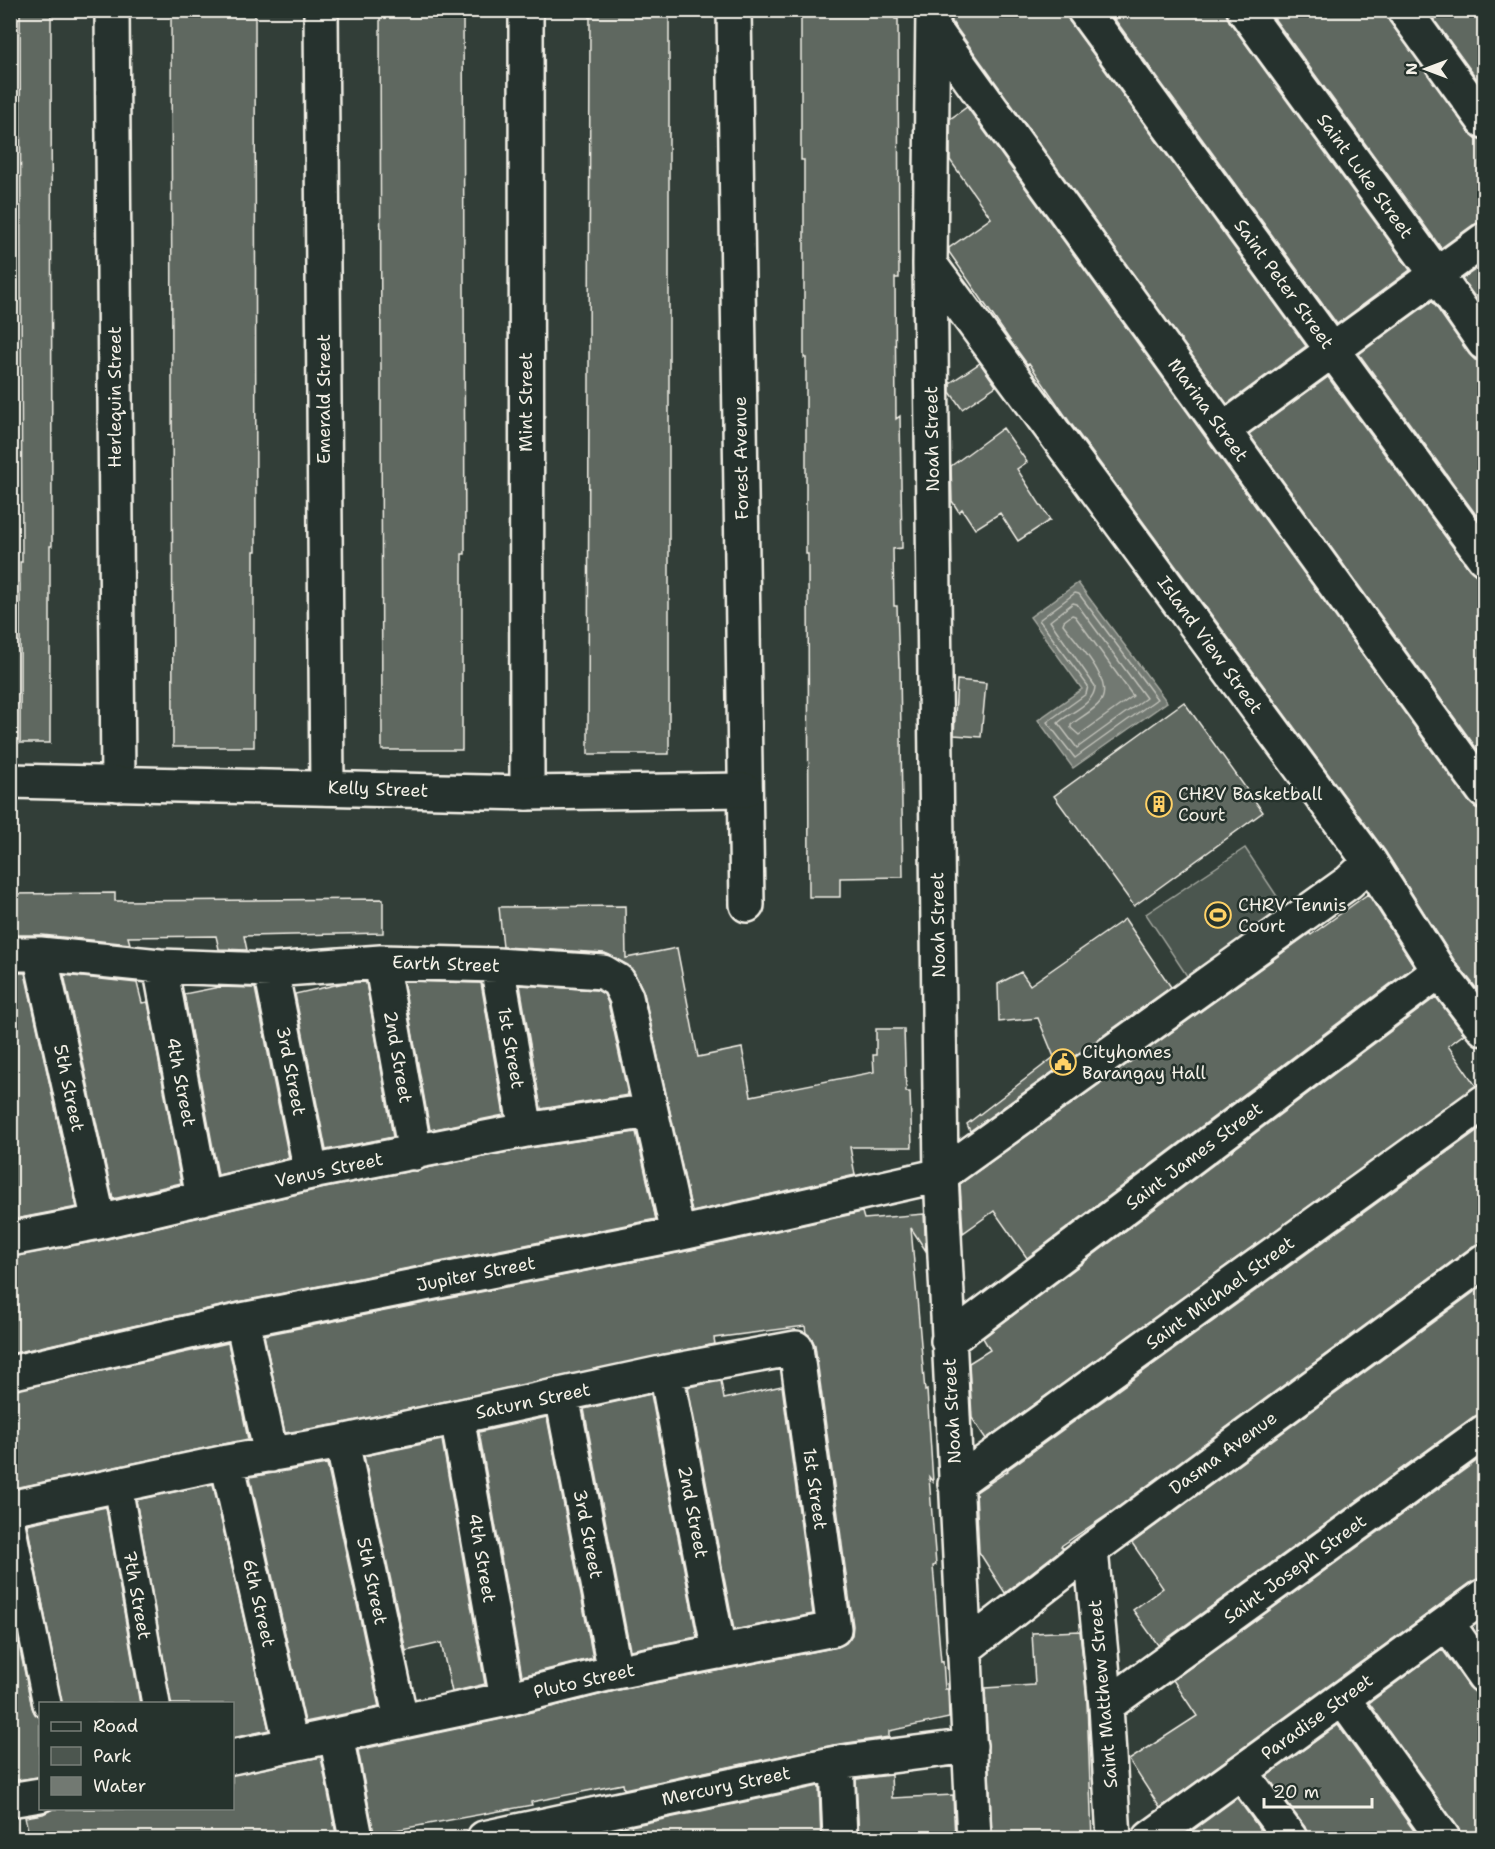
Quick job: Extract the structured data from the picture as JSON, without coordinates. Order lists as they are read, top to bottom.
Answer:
{
  "streets": {
    "street": [
      "Saint Luke Street",
      "Saint Peter Street",
      "Herlequin Street",
      "Emerald Street",
      "Mint Street",
      "Marina Street",
      "Noah Street",
      "Forest Avenue",
      "Island View Street",
      "Kelly Street",
      "Earth Street",
      "1st Street",
      "2nd Street",
      "3rd Street",
      "4th Street",
      "5th Street",
      "Saint James Street",
      "Venus Street",
      "Jupiter Street",
      "Saint Michael Street",
      "Saturn Street",
      "Dasma Avenue",
      "Saint Joseph Street",
      "7th Street",
      "6th Street",
      "Pluto Street",
      "Saint Matthew Street",
      "Paradise Street",
      "Mercury Street"
    ]
  },
  "crossings": [
    ["Herlequin Street", "Kelly Street"],
    ["Emerald Street", "Kelly Street"],
    ["Mint Street", "Kelly Street"],
    ["Marina Street", "Noah Street"],
    ["Noah Street", "Island View Street"],
    ["Noah Street", "Saint James Street"],
    ["Noah Street", "Jupiter Street"],
    ["Noah Street", "Saint Michael Street"],
    ["Noah Street", "Dasma Avenue"],
    ["Noah Street", "Mercury Street"],
    ["Forest Avenue", "Kelly Street"],
    ["Island View Street", "Saint James Street"],
    ["Earth Street", "1st Street"],
    ["Earth Street", "2nd Street"],
    ["Earth Street", "3rd Street"],
    ["Earth Street", "4th Street"],
    ["Earth Street", "5th Street"],
    ["Earth Street", "Venus Street"],
    ["Earth Street", "Jupiter Street"],
    ["1st Street", "Venus Street"],
    ["1st Street", "Saturn Street"],
    ["1st Street", "Pluto Street"],
    ["2nd Street", "Venus Street"],
    ["2nd Street", "Saturn Street"],
    ["2nd Street", "Pluto Street"],
    ["3rd Street", "Venus Street"],
    ["3rd Street", "Saturn Street"],
    ["3rd Street", "Pluto Street"],
    ["4th Street", "Venus Street"],
    ["4th Street", "Saturn Street"],
    ["4th Street", "Pluto Street"],
    ["5th Street", "Venus Street"],
    ["5th Street", "Saturn Street"],
    ["5th Street", "Pluto Street"],
    ["Saturn Street", "7th Street"],
    ["Saturn Street", "6th Street"],
    ["Dasma Avenue", "Saint Matthew Street"],
    ["Saint Joseph Street", "Saint Matthew Street"],
    ["6th Street", "Pluto Street"]
  ],
  "places": {
    "building": ["CHRV Basketball Court"],
    "sports": ["CHRV Tennis Court"],
    "public building": ["Cityhomes Barangay Hall"]
  },
  "legend": ["Road", "Park", "Water"],
  "scale_bar": "20 m",
  "north": "left"
}
